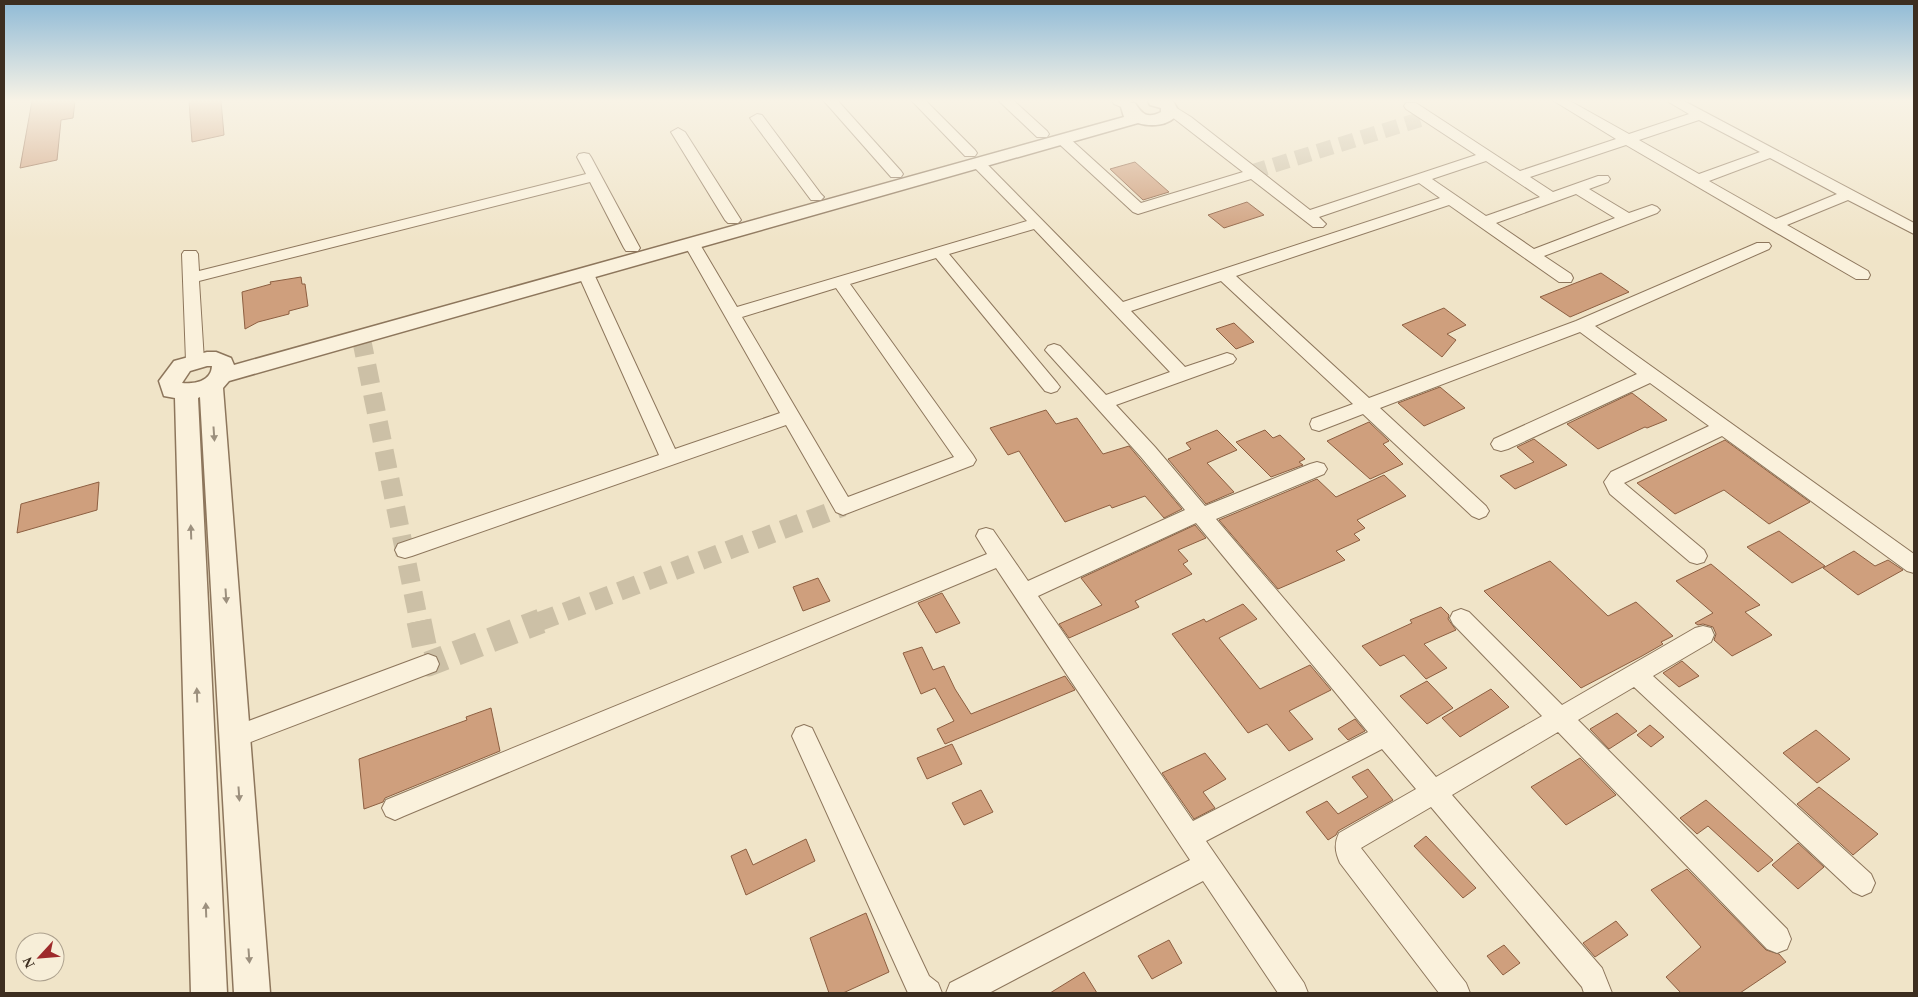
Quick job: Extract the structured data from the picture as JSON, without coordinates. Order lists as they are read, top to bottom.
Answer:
{
  "north": "bottom left"
}
